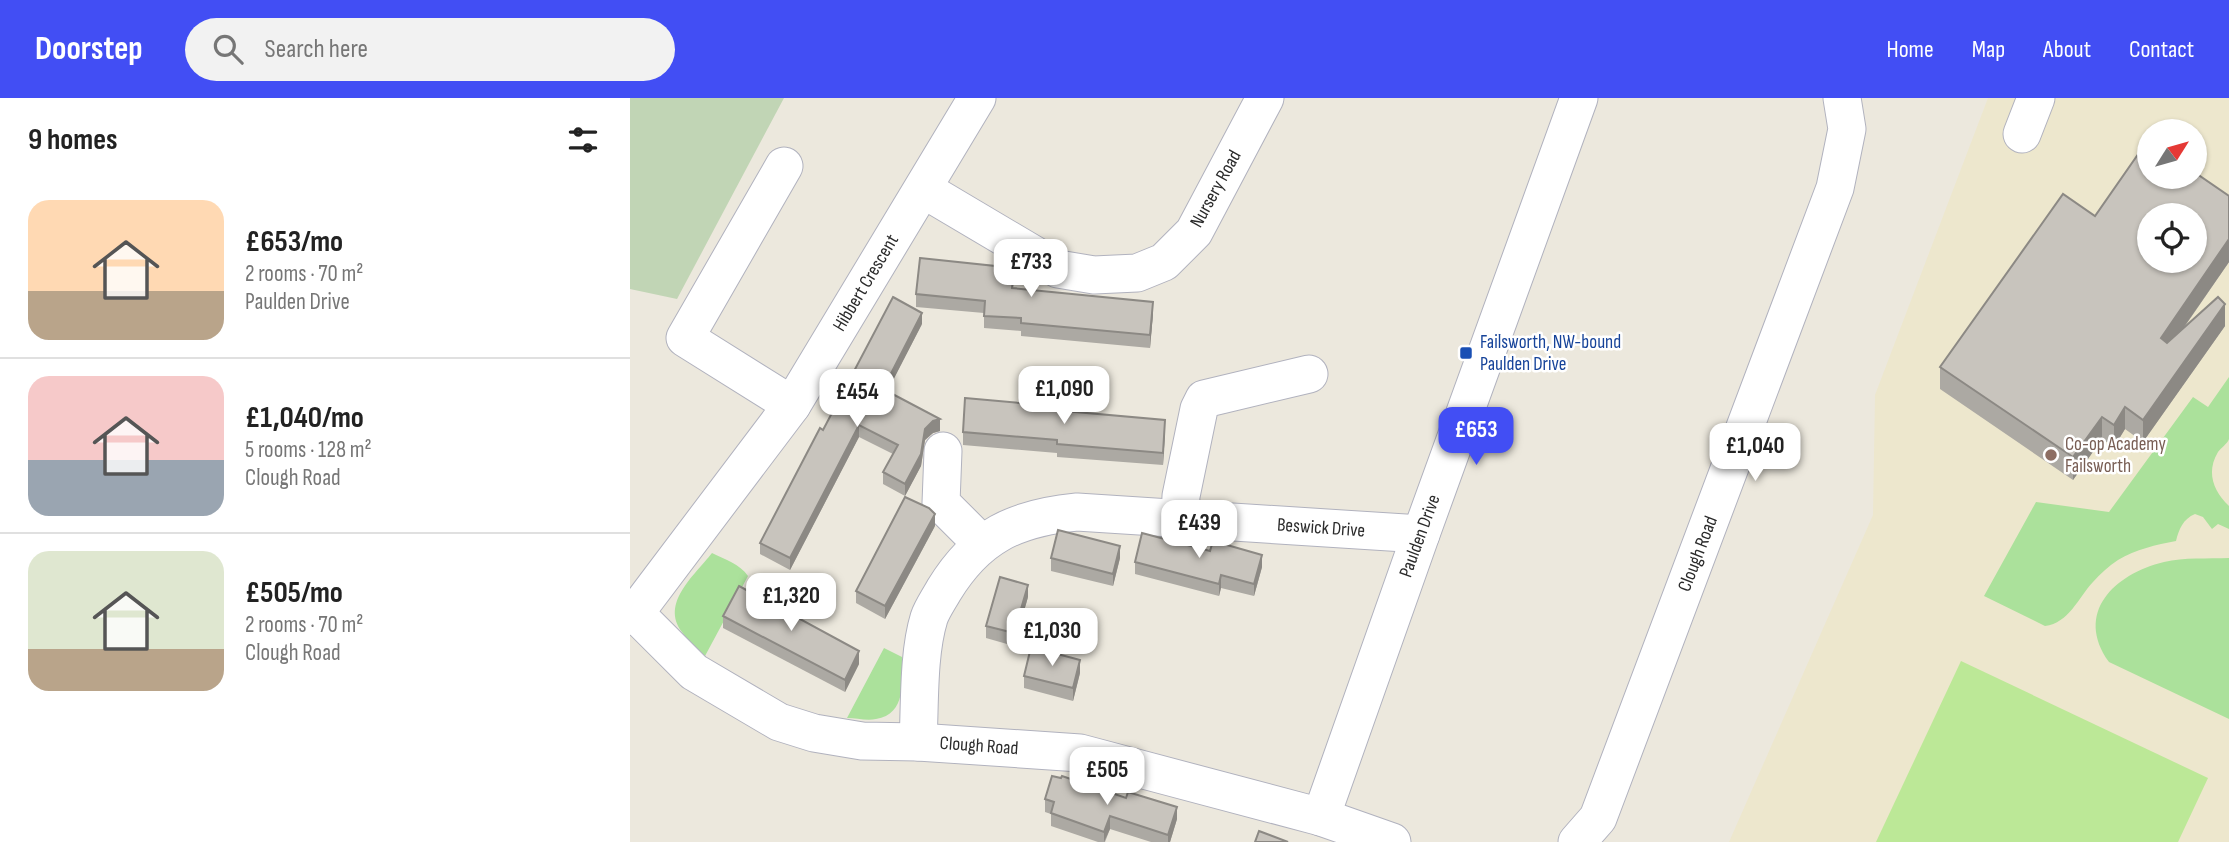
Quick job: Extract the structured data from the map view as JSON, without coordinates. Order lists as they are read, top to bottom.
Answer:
{
  "streets": {
    "street": [
      "Nursery Road",
      "Hibbert Crescent",
      "Beswick Drive",
      "Paulden Drive",
      "Clough Road"
    ]
  },
  "crossings": [
    ["Nursery Road", "Hibbert Crescent"],
    ["Hibbert Crescent", "Clough Road"],
    ["Beswick Drive", "Paulden Drive"],
    ["Beswick Drive", "Clough Road"],
    ["Paulden Drive", "Clough Road"]
  ],
  "places": {
    "transit": ["Failsworth, NW-bound Paulden Drive"],
    "other": ["Co-op Academy Failsworth"]
  },
  "north": "top right",
  "page": {
    "header": "Doorstep",
    "search": "Search here",
    "nav": [
      "Home",
      "Map",
      "About",
      "Contact"
    ],
    "heading": "9 homes",
    "list": [
      {
        "name": "£653/mo",
        "note": "2 rooms · 70 m² · Paulden Drive"
      },
      {
        "name": "£1,040/mo",
        "note": "5 rooms · 128 m² · Clough Road"
      },
      {
        "name": "£505/mo",
        "note": "2 rooms · 70 m² · Clough Road"
      }
    ],
    "price": [
      "£733",
      "£1,090",
      "£454",
      "£653",
      "£1,040",
      "£439",
      "£1,320",
      "£1,030",
      "£505"
    ]
  }
}
